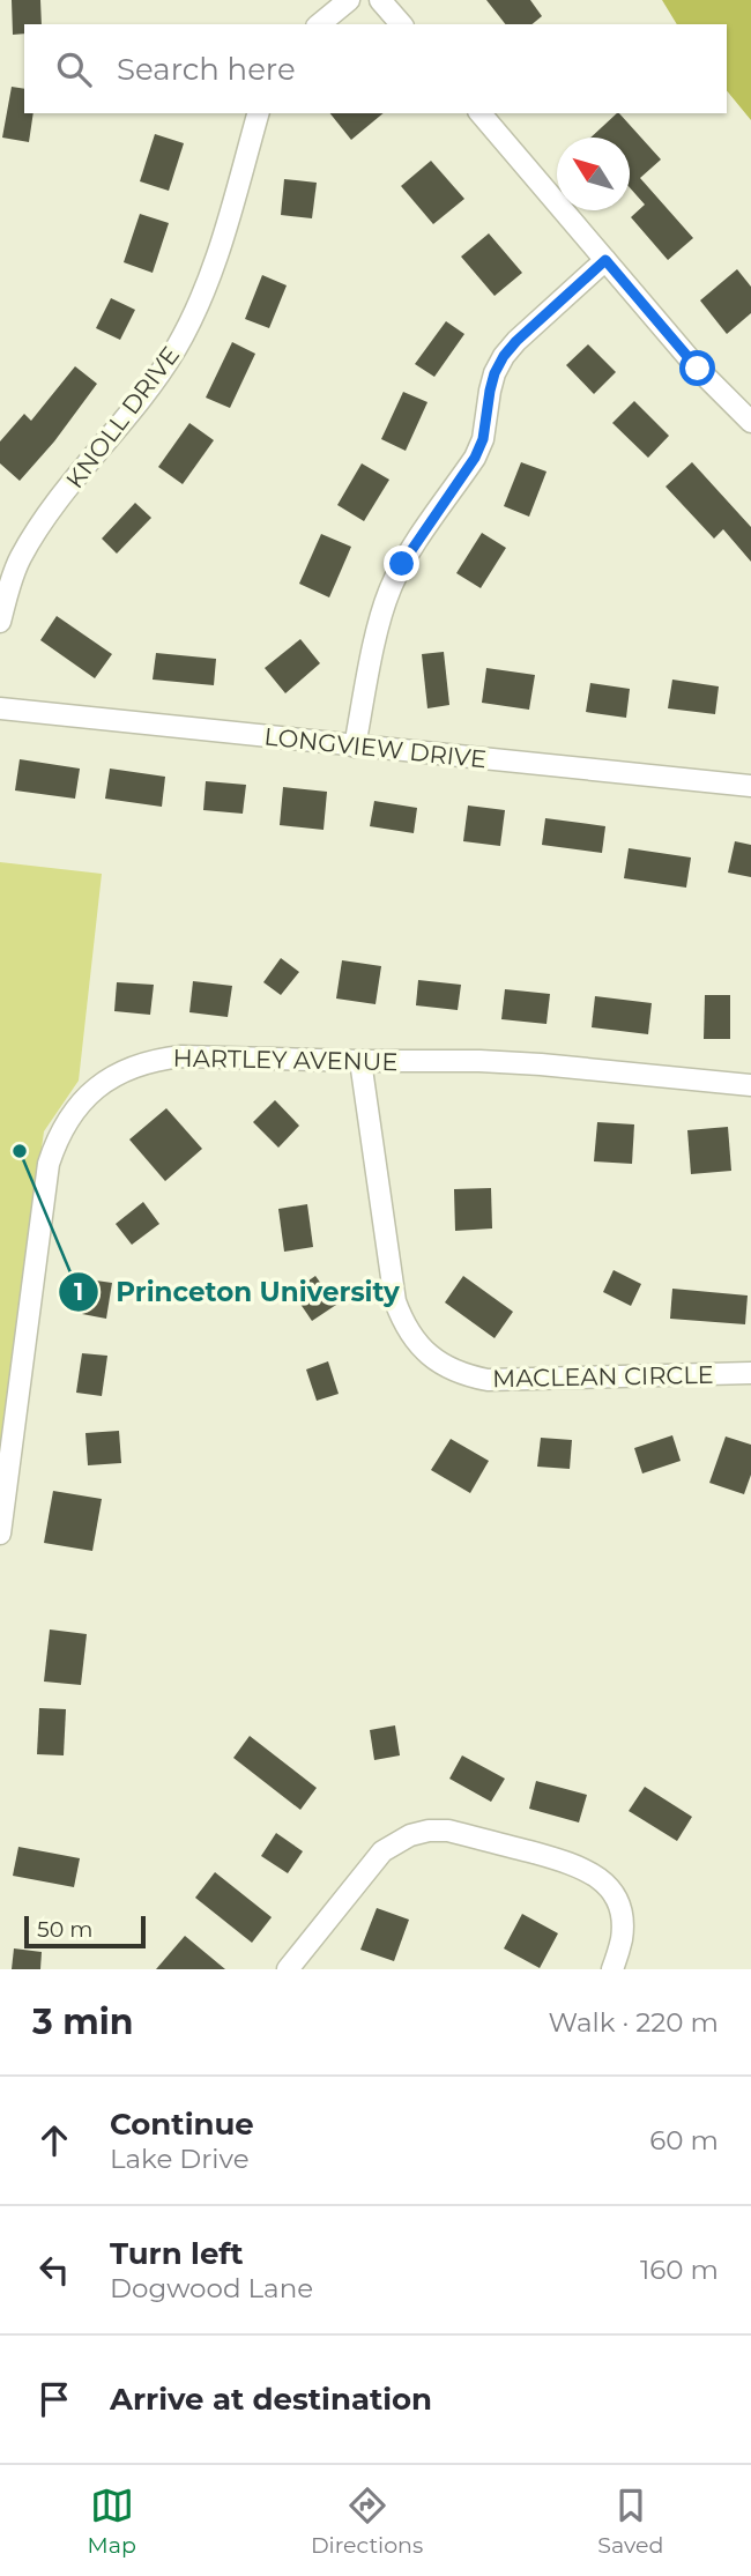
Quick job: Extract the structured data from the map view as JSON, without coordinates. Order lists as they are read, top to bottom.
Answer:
{
  "streets": {
    "street": [
      "KNOLL DRIVE",
      "LONGVIEW DRIVE",
      "HARTLEY AVENUE",
      "MACLEAN CIRCLE"
    ]
  },
  "crossings": [
    ["HARTLEY AVENUE", "MACLEAN CIRCLE"]
  ],
  "places": ["Princeton University"],
  "scale_bar": "50 m",
  "north": "top left",
  "page": {
    "search": "Search here",
    "scale": "50 m",
    "heading": ["3 min", "Walk · 220 m"],
    "list": [
      ["Continue", "Lake Drive", "60 m"],
      ["Turn left", "Dogwood Lane", "160 m"],
      "Arrive at destination"
    ],
    "nav": ["Map", "Directions", "Saved"]
  }
}
